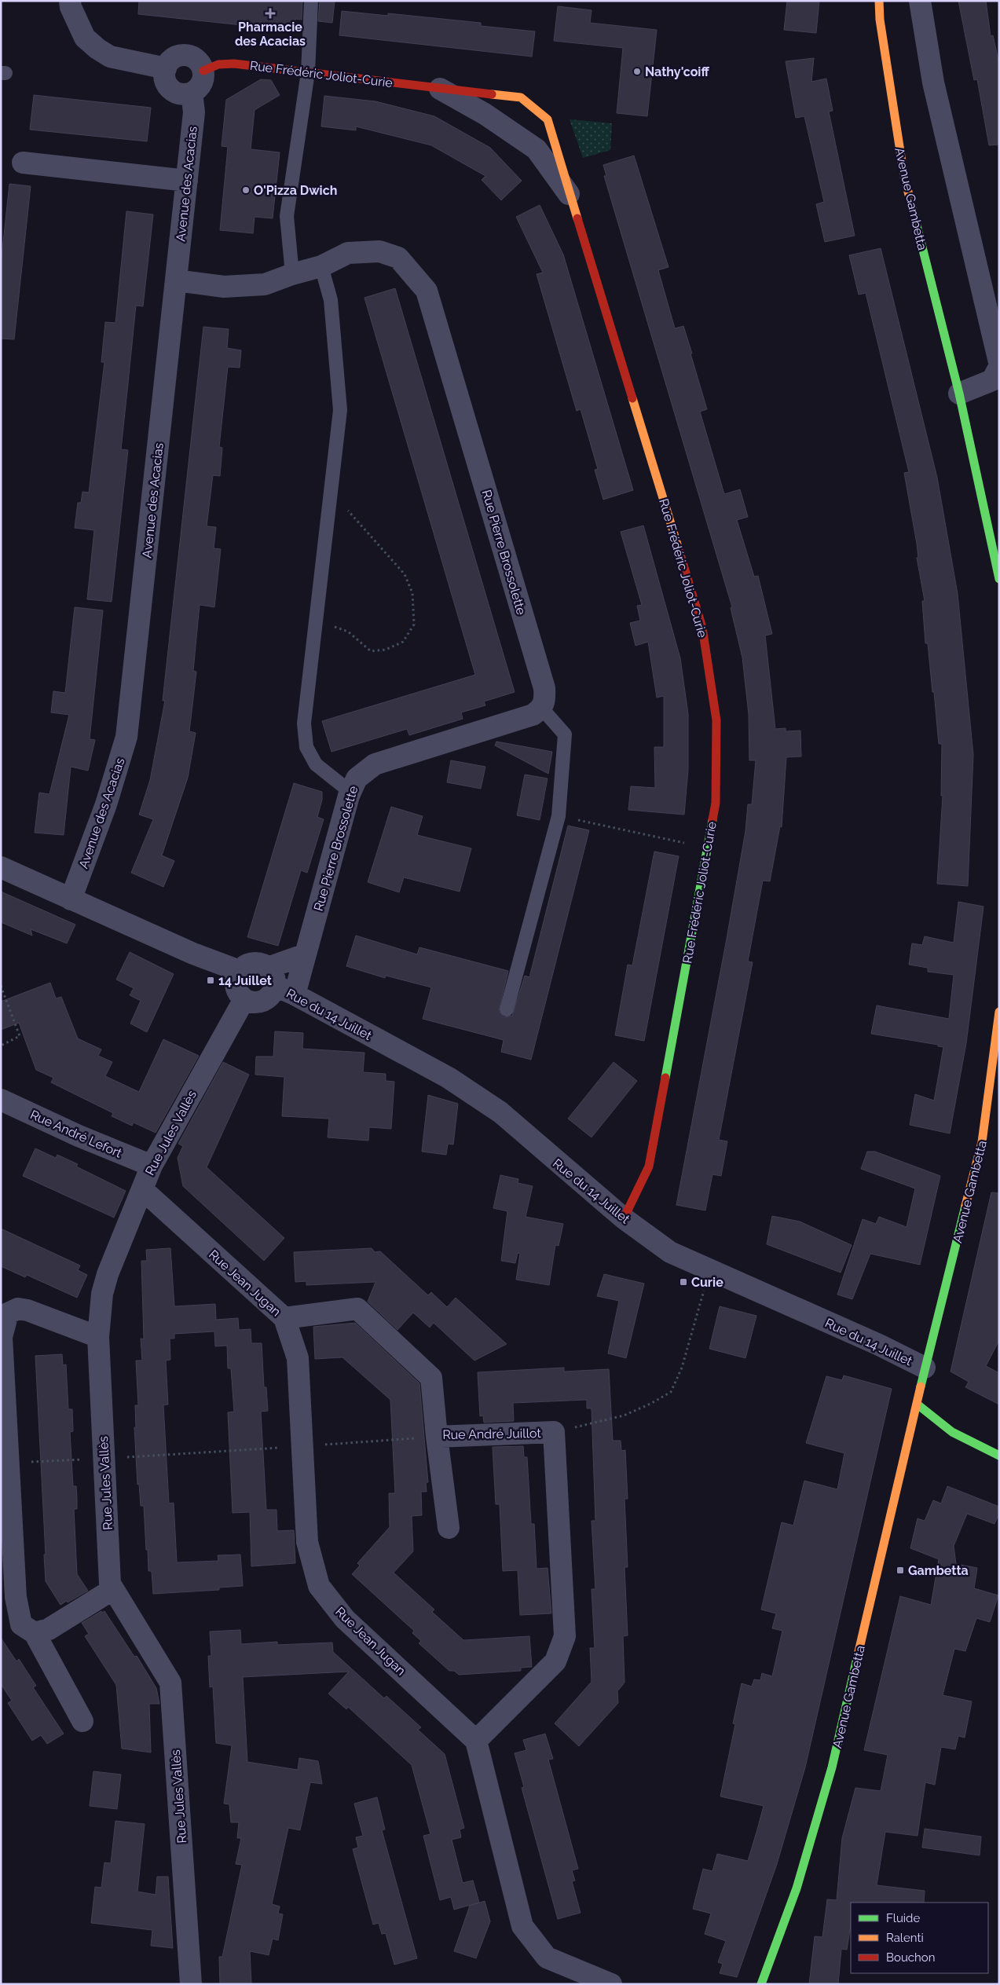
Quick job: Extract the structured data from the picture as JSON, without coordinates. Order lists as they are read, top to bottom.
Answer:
{
  "streets": {
    "street": [
      "Rue Frédéric Joliot-Curie",
      "Avenue des Acacias",
      "Avenue Gambetta",
      "Rue Pierre Brossolette",
      "Rue du 14 Juillet",
      "Rue Jules Vallès",
      "Rue André Lefort",
      "Rue Jean Jugan",
      "Rue André Juillot"
    ]
  },
  "crossings": [
    ["Rue Frédéric Joliot-Curie", "Avenue des Acacias"],
    ["Rue Frédéric Joliot-Curie", "Rue du 14 Juillet"],
    ["Avenue des Acacias", "Rue Pierre Brossolette"],
    ["Avenue Gambetta", "Rue du 14 Juillet"],
    ["Rue Pierre Brossolette", "Rue du 14 Juillet"],
    ["Rue du 14 Juillet", "Rue Jules Vallès"],
    ["Rue Jules Vallès", "Rue André Lefort"],
    ["Rue Jules Vallès", "Rue Jean Jugan"],
    ["Rue Jean Jugan", "Rue André Juillot"]
  ],
  "places": {
    "health": ["Pharmacie des Acacias"],
    "other": ["Nathy'coiff", "O'Pizza Dwich"],
    "transit": ["14 Juillet", "Curie", "Gambetta"]
  },
  "legend": ["Fluide", "Ralenti", "Bouchon"]
}
